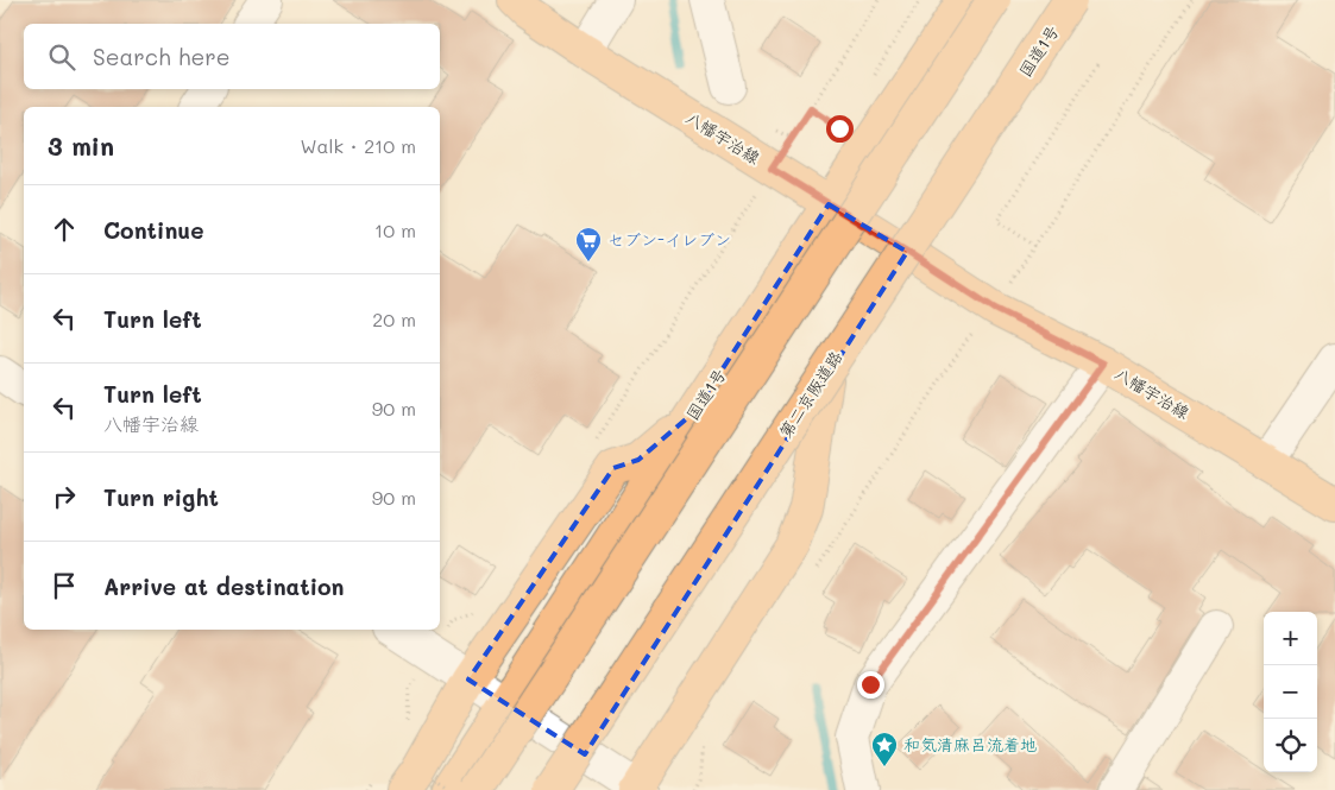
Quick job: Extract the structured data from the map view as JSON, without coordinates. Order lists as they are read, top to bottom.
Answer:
{
  "streets": {
    "main road": ["国道1号", "八幡宇治線", "第二京阪道路"]
  },
  "crossings": [
    ["国道1号", "八幡宇治線"],
    ["国道1号", "第二京阪道路"]
  ],
  "places": {
    "supermarket": ["セブン-イレブン"],
    "place": ["和気清麻呂流着地"]
  },
  "page": {
    "search": "Search here",
    "heading": ["3 min", "Walk · 210 m"],
    "list": [
      ["Continue", "10 m"],
      ["Turn left", "20 m"],
      ["Turn left", "八幡宇治線", "90 m"],
      ["Turn right", "90 m"],
      "Arrive at destination"
    ],
    "map_buttons": ["+", "−"]
  }
}
